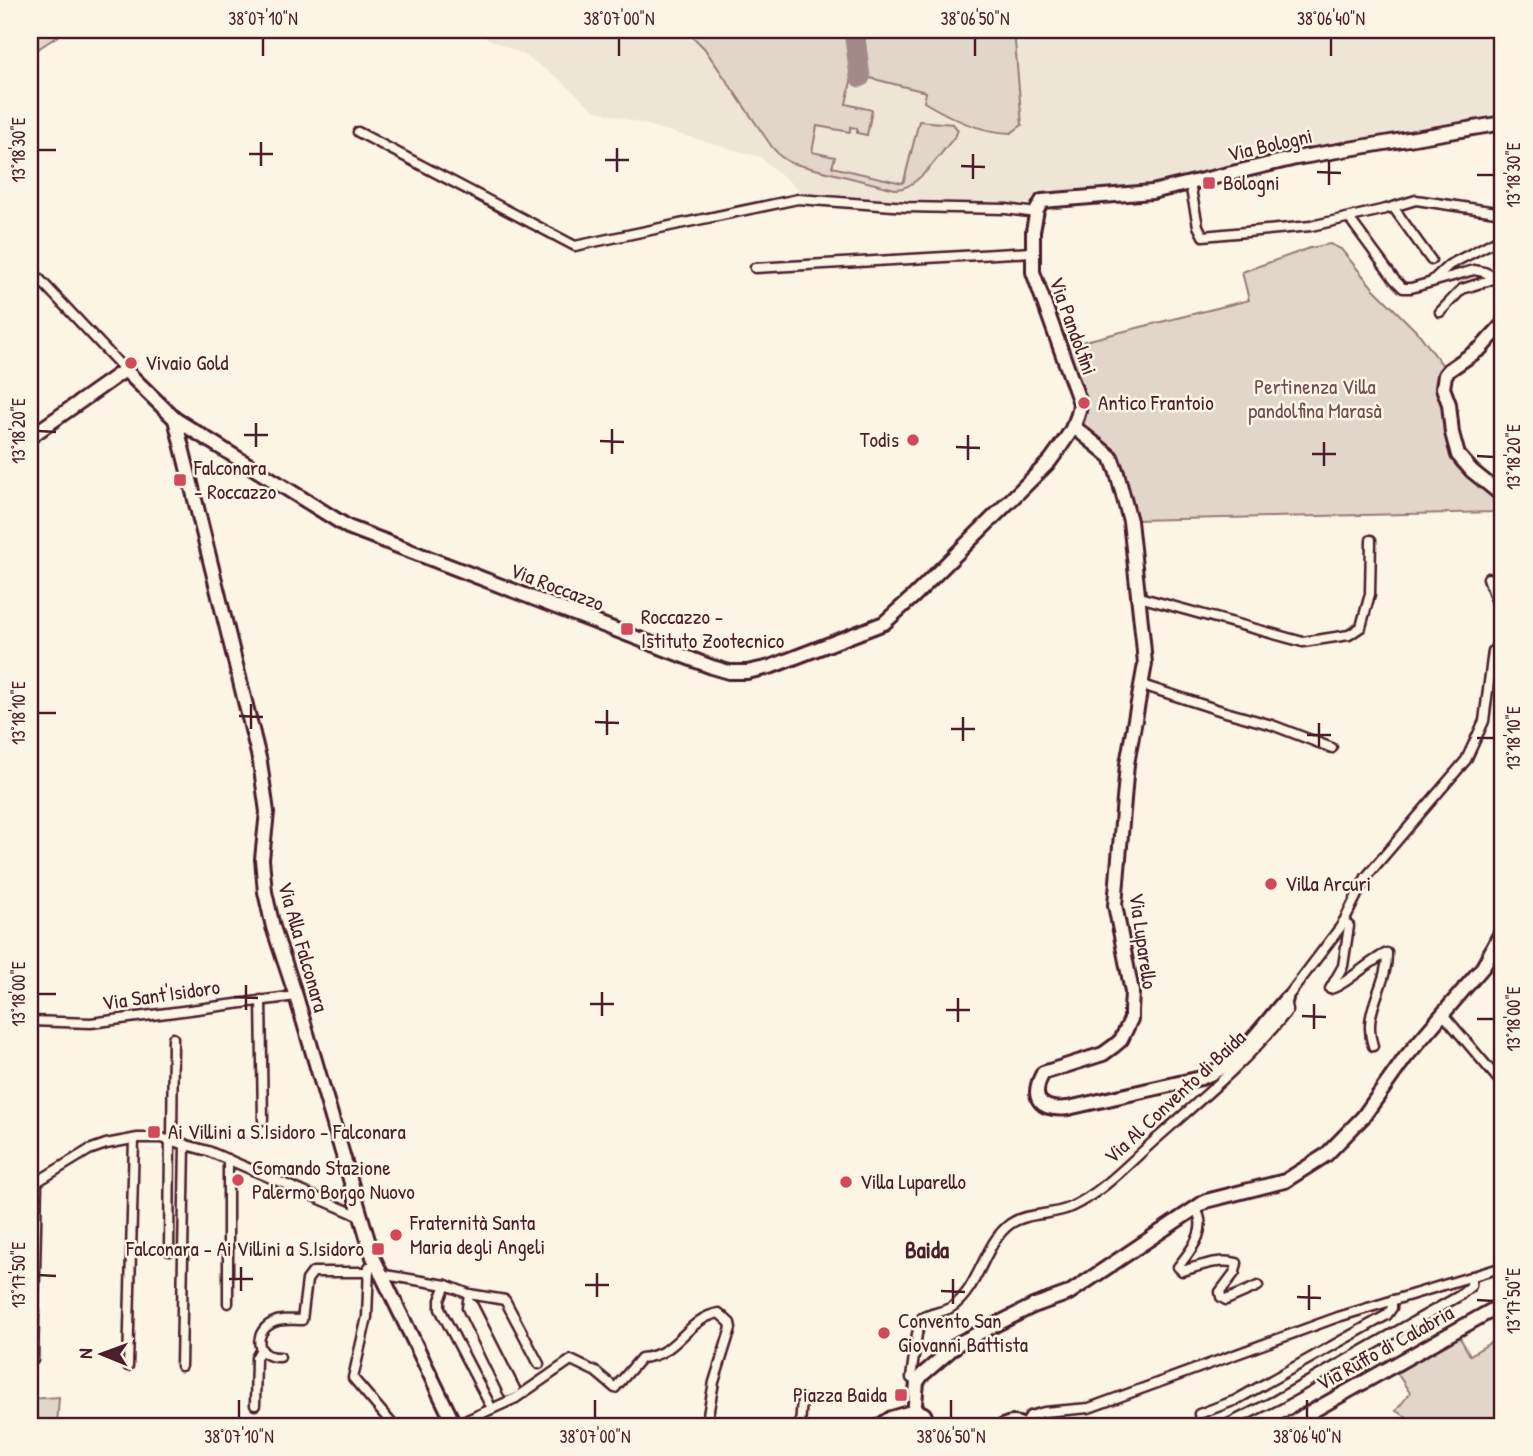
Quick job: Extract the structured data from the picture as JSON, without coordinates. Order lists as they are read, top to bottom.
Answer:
{
  "streets": {
    "street": [
      "Via Bologni",
      "Via Pandolfini",
      "Via Roccazzo",
      "Via Luparello",
      "Via Alla Falconara",
      "Via Sant'Isidoro",
      "Via Al Convento di Baida",
      "Via Ruffo di Calabria"
    ]
  },
  "crossings": [
    ["Via Bologni", "Via Pandolfini"],
    ["Via Pandolfini", "Via Roccazzo"],
    ["Via Pandolfini", "Via Luparello"],
    ["Via Roccazzo", "Via Luparello"],
    ["Via Roccazzo", "Via Alla Falconara"],
    ["Via Luparello", "Via Al Convento di Baida"],
    ["Via Alla Falconara", "Via Sant'Isidoro"]
  ],
  "districts": ["Baida"],
  "parks": ["Pertinenza Villa pandolfina Marasà"],
  "places": {
    "transit": [
      "Bologni",
      "Falconara - Roccazzo",
      "Roccazzo - Istituto Zootecnico",
      "Ai Villini a S.Isidoro - Falconara",
      "Falconara - Ai Villini a S.Isidoro",
      "Piazza Baida"
    ],
    "other": [
      "Vivaio Gold",
      "Antico Frantoio",
      "Todis",
      "Villa Arcuri",
      "Comando Stazione Palermo Borgo Nuovo",
      "Villa Luparello",
      "Fraternità Santa Maria degli Angeli",
      "Convento San Giovanni Battista"
    ]
  },
  "north": "left",
  "coordinates": [
    "38°07'10\"N",
    "38°07'00\"N",
    "38°06'50\"N",
    "38°06'40\"N",
    "13°18'30\"E",
    "13°18'20\"E",
    "13°18'10\"E",
    "13°18'00\"E",
    "13°17'50\"E"
  ]
}
